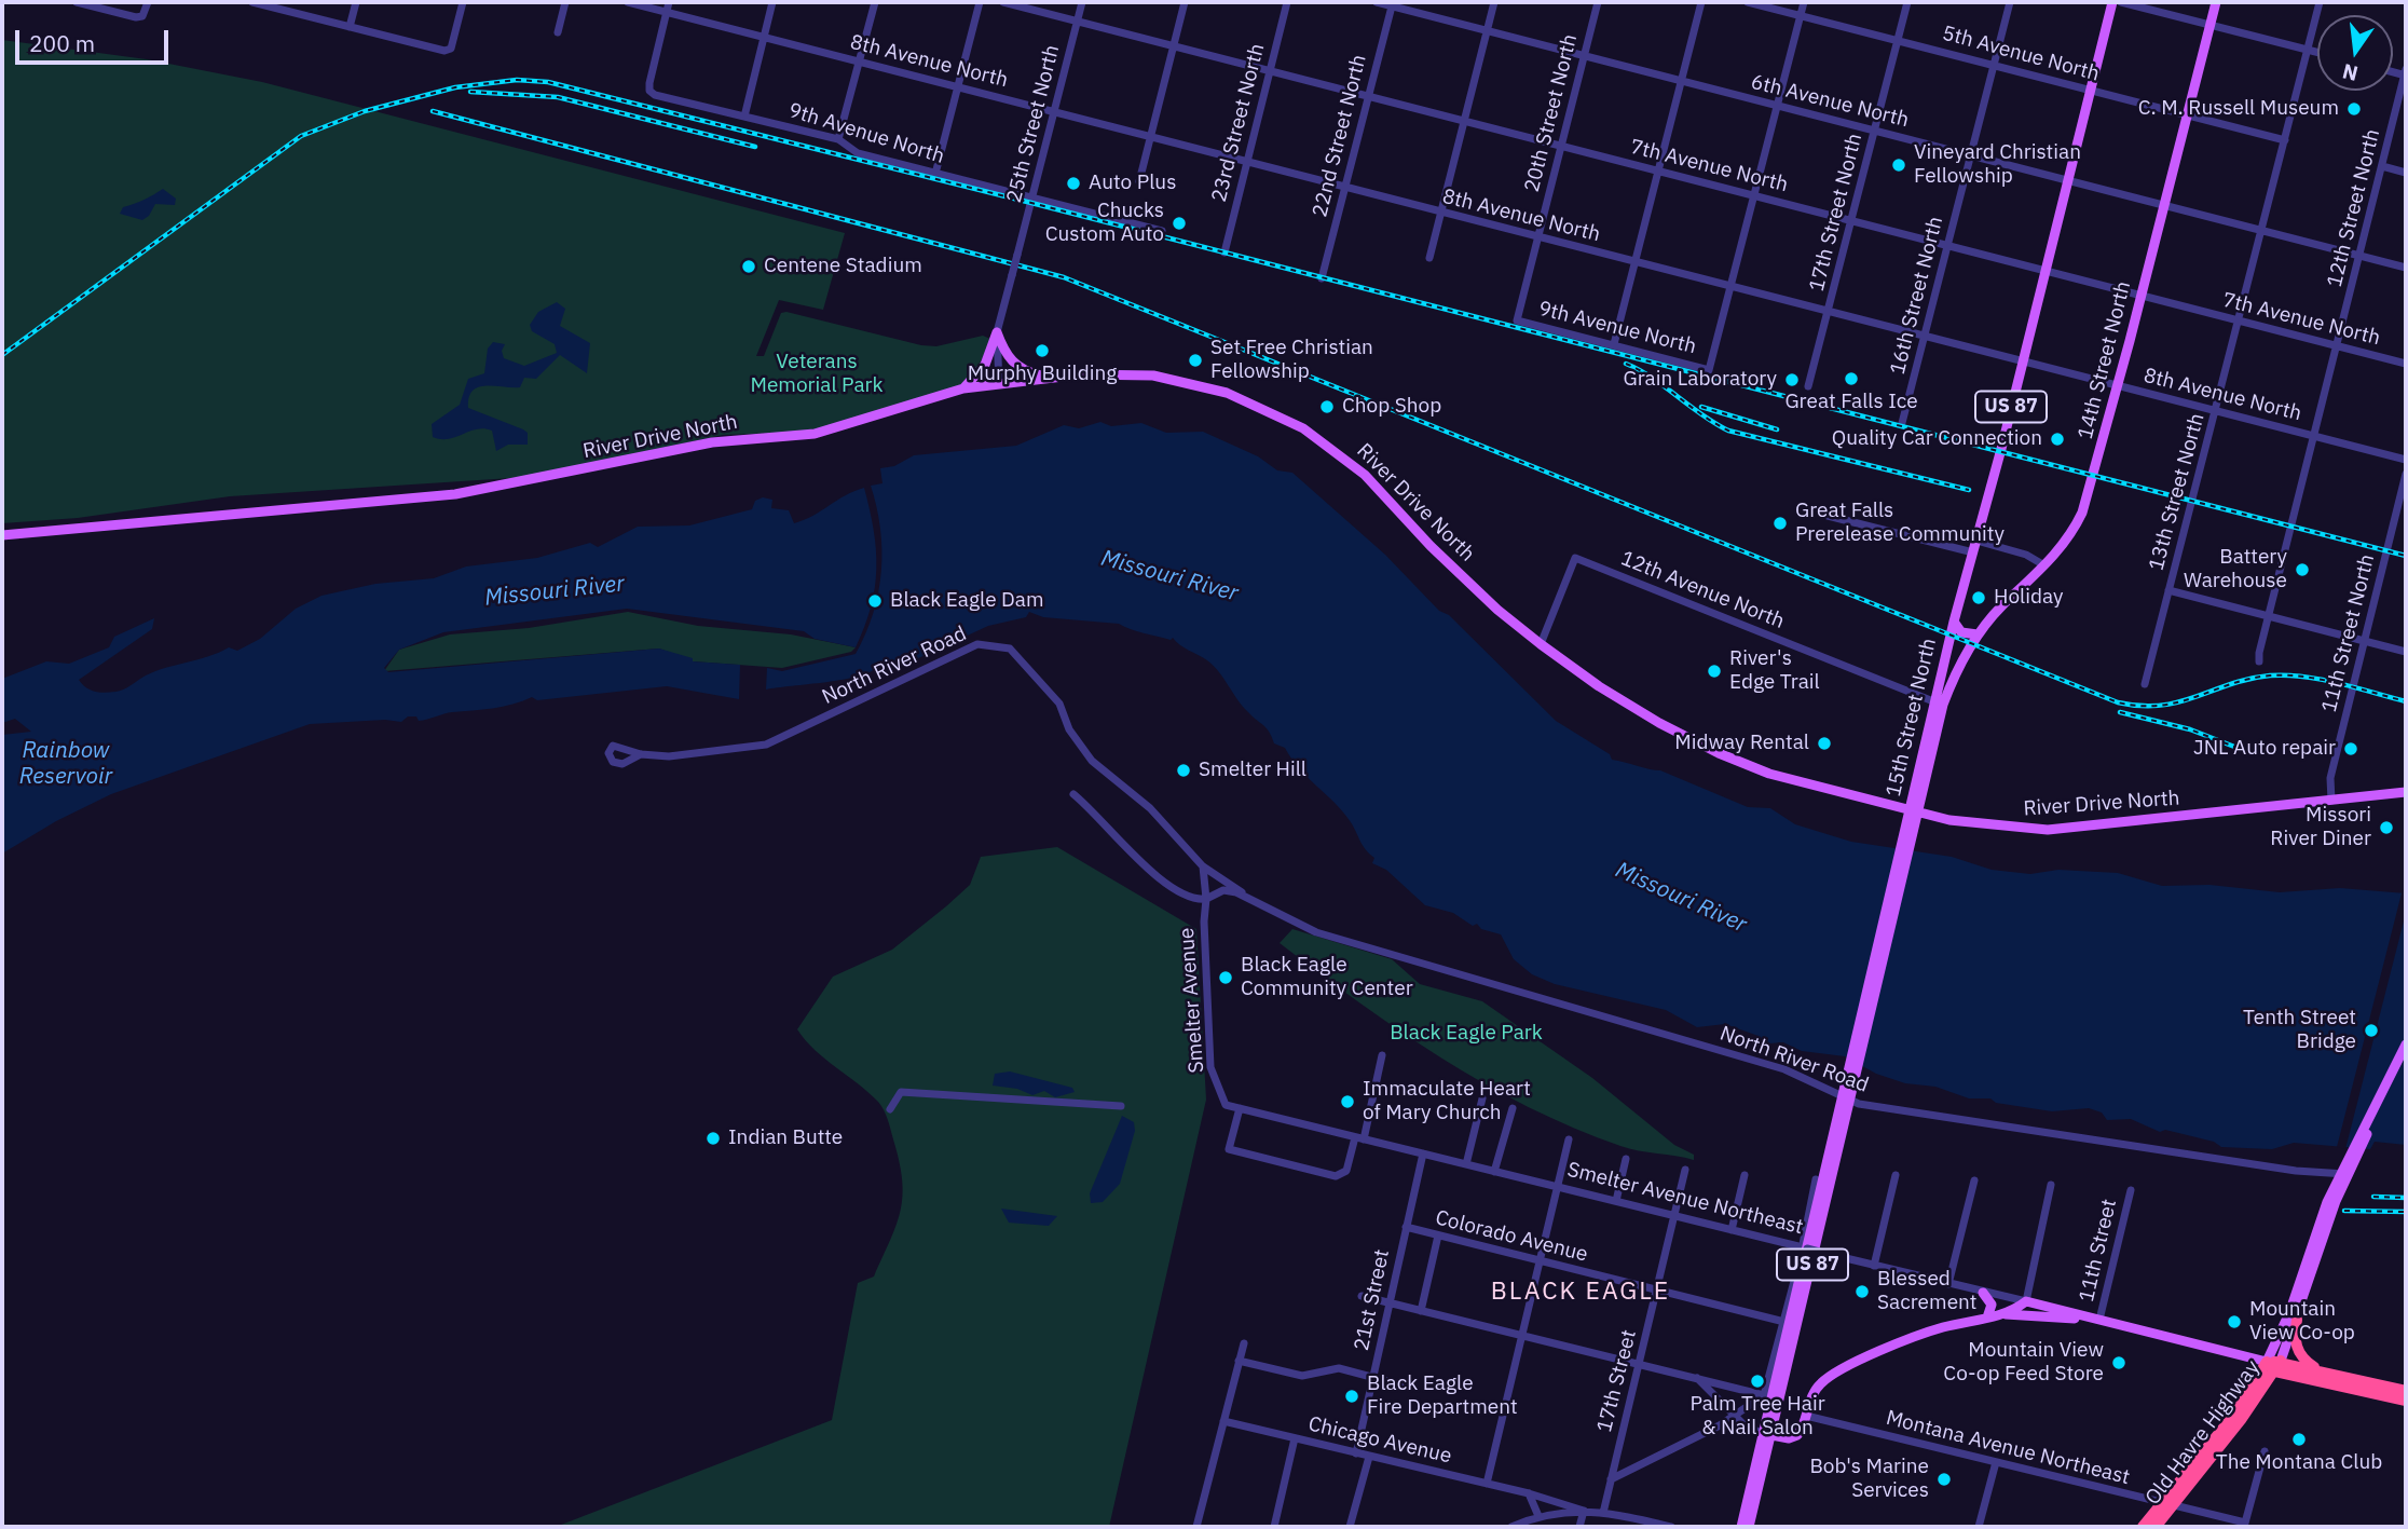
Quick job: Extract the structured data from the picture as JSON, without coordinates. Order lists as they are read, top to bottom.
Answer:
{
  "streets": {
    "highway": ["Smelter Avenue Northeast", "Old Havre Highway"],
    "main road": [
      "14th Street North",
      "US 87",
      "River Drive North",
      "15th Street North"
    ],
    "street": [
      "5th Avenue North",
      "8th Avenue North",
      "6th Avenue North",
      "20th Street North",
      "23rd Street North",
      "25th Street North",
      "9th Avenue North",
      "22nd Street North",
      "7th Avenue North",
      "12th Street North",
      "17th Street North",
      "16th Street North",
      "13th Street North",
      "12th Avenue North",
      "11th Street North",
      "North River Road",
      "Smelter Avenue",
      "Colorado Avenue",
      "11th Street",
      "21st Street",
      "17th Street",
      "Chicago Avenue",
      "Montana Avenue Northeast"
    ]
  },
  "crossings": [
    ["5th Avenue North", "17th Street North"],
    ["5th Avenue North", "16th Street North"],
    ["5th Avenue North", "14th Street North"],
    ["5th Avenue North", "13th Street North"],
    ["5th Avenue North", "15th Street North"],
    ["8th Avenue North", "20th Street North"],
    ["8th Avenue North", "23rd Street North"],
    ["8th Avenue North", "25th Street North"],
    ["8th Avenue North", "9th Avenue North"],
    ["8th Avenue North", "22nd Street North"],
    ["8th Avenue North", "12th Street North"],
    ["8th Avenue North", "17th Street North"],
    ["8th Avenue North", "16th Street North"],
    ["8th Avenue North", "14th Street North"],
    ["8th Avenue North", "13th Street North"],
    ["8th Avenue North", "15th Street North"],
    ["6th Avenue North", "20th Street North"],
    ["6th Avenue North", "22nd Street North"],
    ["6th Avenue North", "12th Street North"],
    ["6th Avenue North", "17th Street North"],
    ["6th Avenue North", "16th Street North"],
    ["6th Avenue North", "14th Street North"],
    ["6th Avenue North", "13th Street North"],
    ["6th Avenue North", "15th Street North"],
    ["20th Street North", "9th Avenue North"],
    ["20th Street North", "7th Avenue North"],
    ["23rd Street North", "7th Avenue North"],
    ["25th Street North", "9th Avenue North"],
    ["25th Street North", "7th Avenue North"],
    ["22nd Street North", "7th Avenue North"],
    ["7th Avenue North", "12th Street North"],
    ["7th Avenue North", "17th Street North"],
    ["7th Avenue North", "16th Street North"],
    ["7th Avenue North", "14th Street North"],
    ["7th Avenue North", "13th Street North"],
    ["7th Avenue North", "15th Street North"],
    ["14th Street North", "15th Street North"],
    ["US 87", "15th Street North"],
    ["River Drive North", "12th Avenue North"],
    ["River Drive North", "11th Street North"],
    ["River Drive North", "15th Street North"],
    ["12th Avenue North", "15th Street North"],
    ["North River Road", "15th Street North"],
    ["North River Road", "Smelter Avenue"],
    ["Smelter Avenue", "Smelter Avenue Northeast"],
    ["Smelter Avenue Northeast", "11th Street"],
    ["Smelter Avenue Northeast", "21st Street"],
    ["Smelter Avenue Northeast", "17th Street"],
    ["Smelter Avenue Northeast", "Old Havre Highway"],
    ["Colorado Avenue", "21st Street"],
    ["Colorado Avenue", "17th Street"],
    ["21st Street", "Chicago Avenue"],
    ["Old Havre Highway", "Montana Avenue Northeast"]
  ],
  "districts": ["BLACK EAGLE"],
  "water": ["Missouri River", "Rainbow Reservoir"],
  "parks": ["Veterans Memorial Park", "Black Eagle Park"],
  "places": [
    "C. M. Russell Museum",
    "Vineyard Christian Fellowship",
    "Auto Plus",
    "Chucks Custom Auto",
    "Centene Stadium",
    "Murphy Building",
    "Set Free Christian Fellowship",
    "Great Falls Ice",
    "Grain Laboratory",
    "Chop Shop",
    "Quality Car Connection",
    "Great Falls Prerelease Community",
    "Battery Warehouse",
    "Holiday",
    "Black Eagle Dam",
    "River's Edge Trail",
    "Midway Rental",
    "JNL Auto repair",
    "Smelter Hill",
    "Missori River Diner",
    "Black Eagle Community Center",
    "Tenth Street Bridge",
    "Immaculate Heart of Mary Church",
    "Indian Butte",
    "Blessed Sacrement",
    "Mountain View Co-op",
    "Mountain View Co-op Feed Store",
    "Palm Tree Hair & Nail Salon",
    "Black Eagle Fire Department",
    "The Montana Club",
    "Bob's Marine Services"
  ],
  "scale_bar": "200 m",
  "north": "bottom"
}
